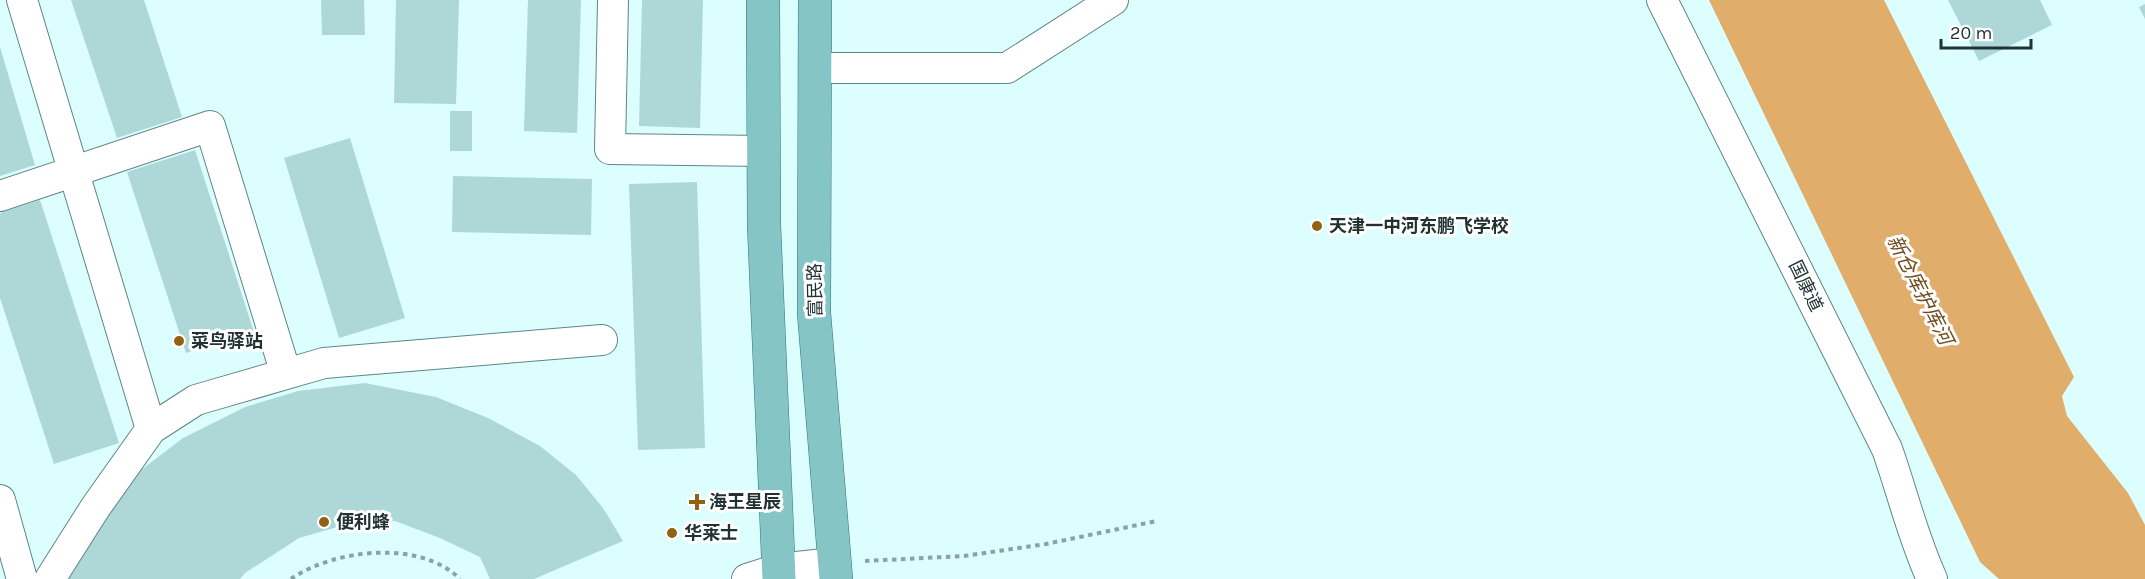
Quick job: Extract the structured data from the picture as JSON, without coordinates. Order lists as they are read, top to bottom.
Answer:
{
  "streets": {
    "main road": ["富民路"],
    "street": ["国康道"]
  },
  "water": ["新仓库护库河"],
  "places": {
    "other": [
      "天津一中河东鹏飞学校",
      "菜鸟驿站",
      "便利蜂",
      "华莱士"
    ],
    "health": ["海王星辰"]
  },
  "scale_bar": "20 m"
}
